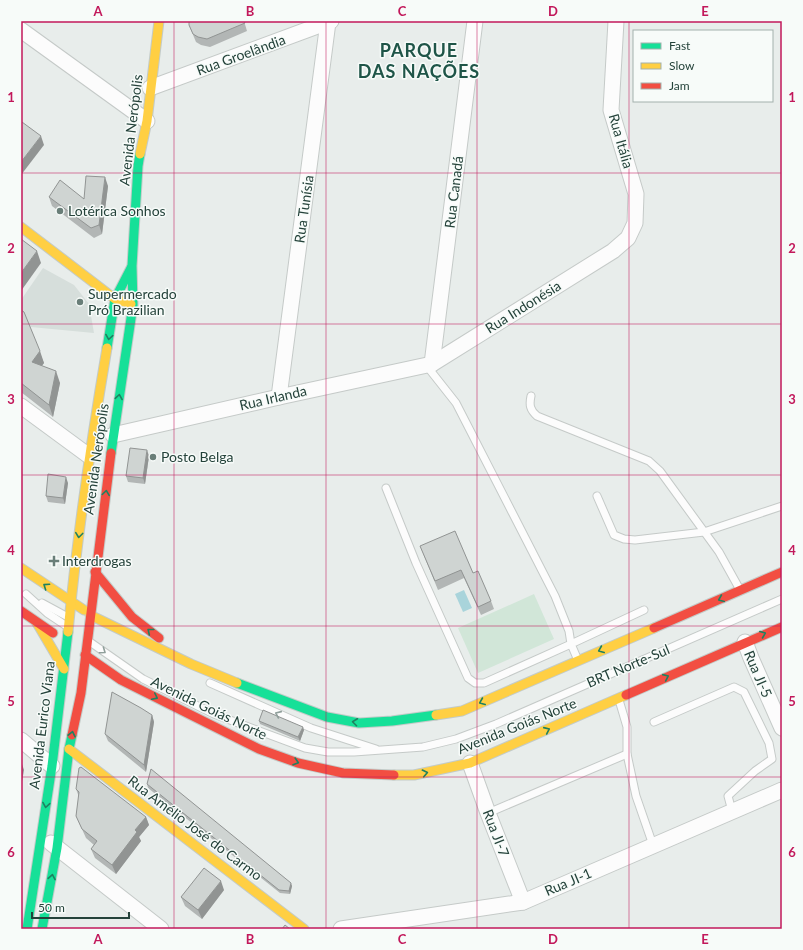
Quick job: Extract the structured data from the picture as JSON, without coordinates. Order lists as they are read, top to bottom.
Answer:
{
  "streets": {
    "main road": [
      "Avenida Nerópolis",
      "Avenida Goiás Norte",
      "Avenida Eurico Viana",
      "Rua Amélio José do Carmo"
    ],
    "street": [
      "Rua Groelândia",
      "Rua Itália",
      "Rua Canadá",
      "Rua Tunísia",
      "Rua Indonésia",
      "Rua Irlanda",
      "Rua JI-5",
      "Rua JI-7",
      "Rua JI-1"
    ],
    "lane": ["BRT Norte-Sul"]
  },
  "crossings": [
    ["Rua Groelândia", "Avenida Nerópolis"],
    ["Rua Groelândia", "Rua Tunísia"],
    ["Avenida Nerópolis", "Rua Irlanda"],
    ["Avenida Nerópolis", "BRT Norte-Sul"],
    ["Avenida Nerópolis", "Avenida Goiás Norte"],
    ["Avenida Nerópolis", "Avenida Eurico Viana"],
    ["Rua Itália", "Rua Indonésia"],
    ["Rua Canadá", "Rua Indonésia"],
    ["Rua Canadá", "Rua Irlanda"],
    ["Rua Tunísia", "Rua Irlanda"],
    ["Rua Indonésia", "Rua Irlanda"],
    ["Rua JI-5", "Avenida Goiás Norte"],
    ["Avenida Goiás Norte", "Avenida Eurico Viana"],
    ["Avenida Goiás Norte", "Rua JI-7"],
    ["Rua JI-7", "Rua JI-1"]
  ],
  "districts": ["PARQUE DAS NAÇÕES"],
  "places": {
    "other": ["Lotérica Sonhos", "Supermercado Pró Brazilian", "Posto Belga"],
    "health": ["Interdrogas"]
  },
  "legend": ["Fast", "Slow", "Jam"],
  "scale_bar": "50 m",
  "grid": {
    "columns": [
      "A",
      "B",
      "C",
      "D",
      "E"
    ],
    "rows": [
      "1",
      "2",
      "3",
      "4",
      "5",
      "6"
    ]
  }
}
